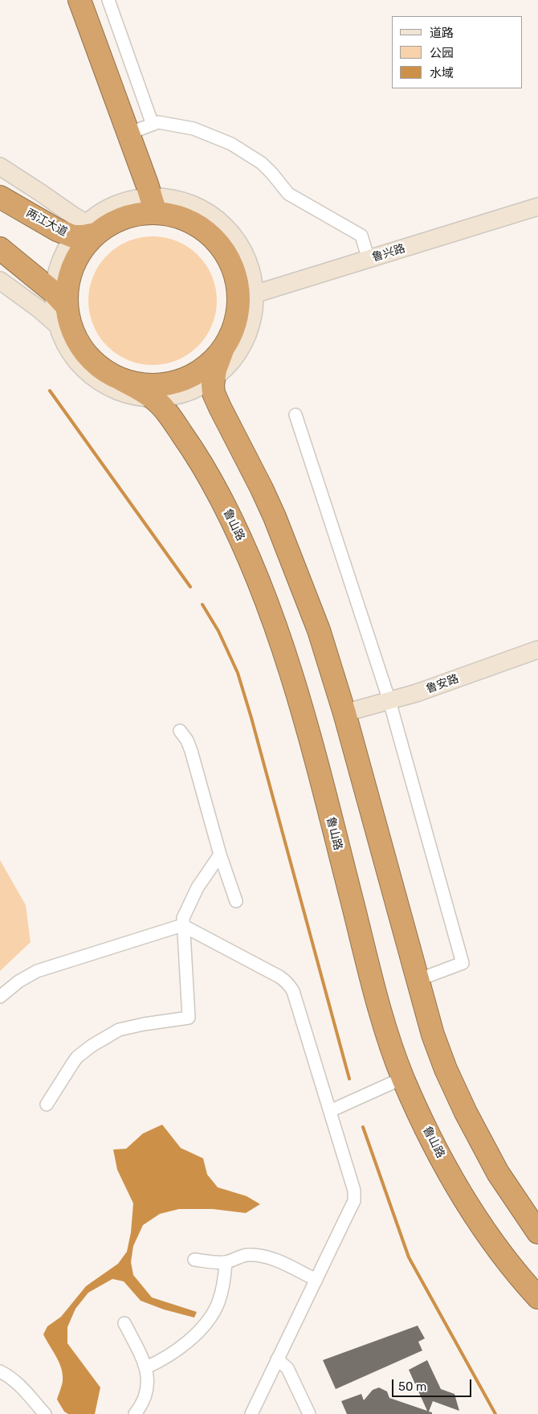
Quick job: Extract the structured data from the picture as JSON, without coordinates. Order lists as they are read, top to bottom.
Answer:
{
  "streets": {
    "highway": ["两江大道", "鲁山路"],
    "street": ["鲁兴路", "鲁安路"]
  },
  "legend": ["道路", "公园", "水域"],
  "scale_bar": "50 m"
}
